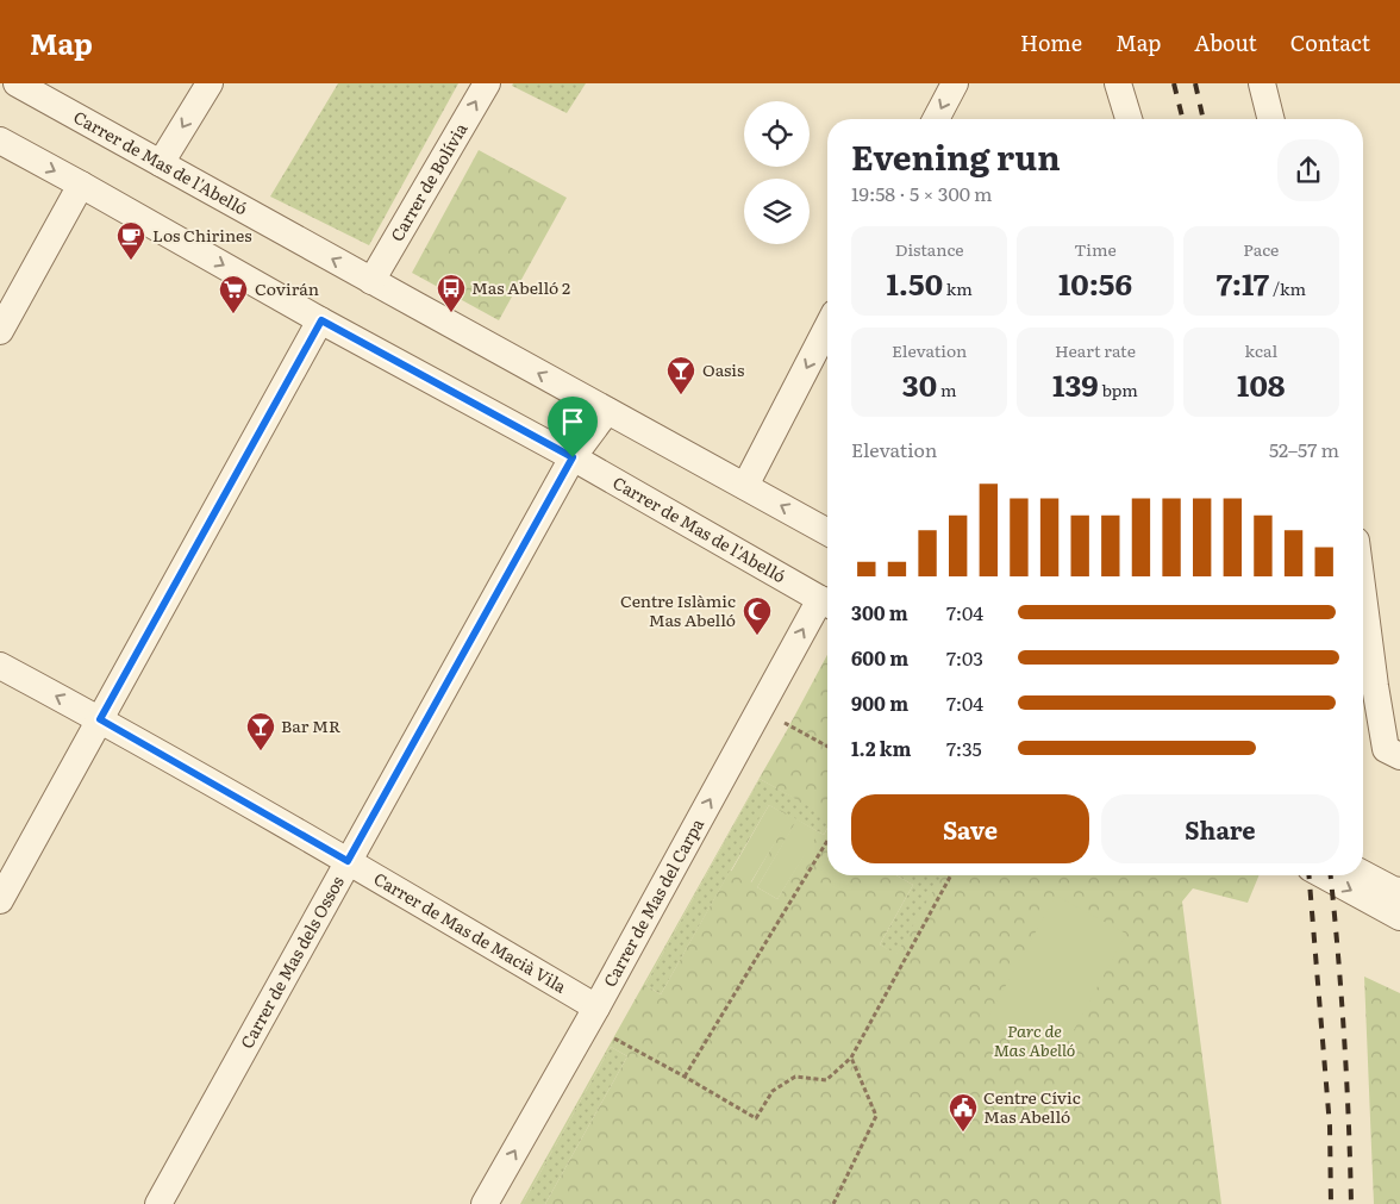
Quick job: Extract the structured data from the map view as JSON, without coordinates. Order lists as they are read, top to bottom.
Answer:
{
  "streets": {
    "street": [
      "Carrer de Mas de l'Abelló",
      "Carrer de Bolívia",
      "Carrer de Mas del Carpa",
      "Carrer de Mas de Macià Vila",
      "Carrer de Mas dels Ossos"
    ]
  },
  "crossings": [
    ["Carrer de Mas de l'Abelló", "Carrer de Bolívia"],
    ["Carrer de Mas de l'Abelló", "Carrer de Mas del Carpa"],
    ["Carrer de Mas de l'Abelló", "Carrer de Mas dels Ossos"],
    ["Carrer de Mas del Carpa", "Carrer de Mas de Macià Vila"],
    ["Carrer de Mas de Macià Vila", "Carrer de Mas dels Ossos"]
  ],
  "one_way": ["Carrer de Bolívia", "Carrer de Mas del Carpa"],
  "parks": ["Parc de Mas Abelló"],
  "places": {
    "cafe": ["Los Chirines"],
    "bus stop": ["Mas Abelló 2"],
    "supermarket": ["Covirán"],
    "bar": ["Oasis", "Bar MR"],
    "mosque": ["Centre Islàmic Mas Abelló"],
    "public building": ["Centre Cívic Mas Abelló"]
  },
  "page": {
    "header": "Map",
    "nav": [
      "Home",
      "Map",
      "About",
      "Contact"
    ],
    "heading": ["Evening run", "19:58 · 5 × 300 m"],
    "stats": [
      ["Distance", "1.50 km"],
      ["Time", "10:56"],
      ["Pace", "7:17 /km"],
      ["Elevation", "30 m"],
      ["Heart rate", "139 bpm"],
      ["kcal", "108"]
    ],
    "chart": ["Elevation", "52–57 m"],
    "list": [
      {
        "name": "300 m",
        "note": "7:04"
      },
      {
        "name": "600 m",
        "note": "7:03"
      },
      {
        "name": "900 m",
        "note": "7:04"
      },
      {
        "name": "1.2 km",
        "note": "7:35"
      }
    ],
    "buttons": ["Save", "Share"]
  }
}
